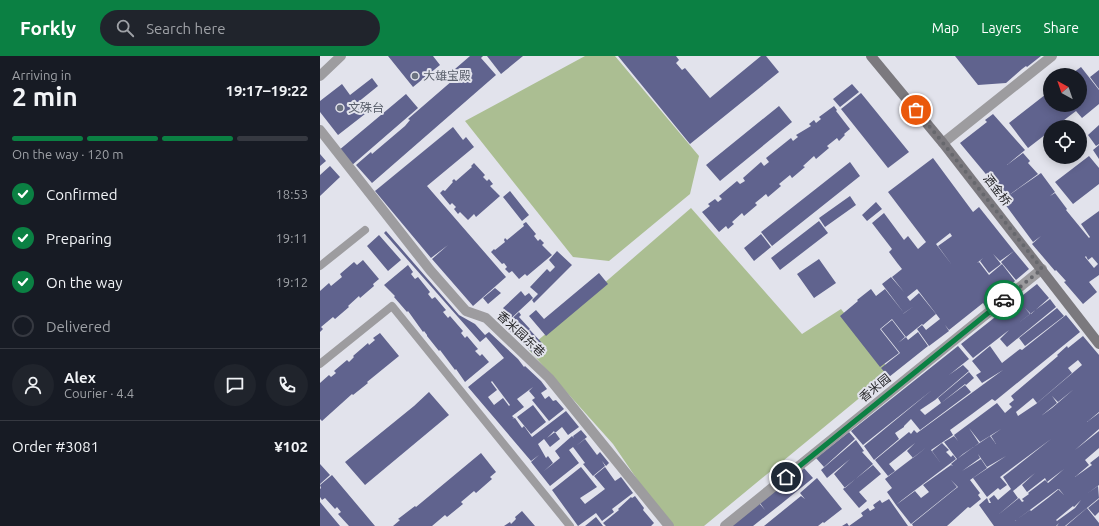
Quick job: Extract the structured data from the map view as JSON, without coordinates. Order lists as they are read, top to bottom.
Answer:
{
  "streets": {
    "street": ["洒金桥", "香米园东巷", "香米园"]
  },
  "crossings": [
    ["洒金桥", "香米园"]
  ],
  "places": ["大雄宝殿", "文殊台"],
  "north": "top left",
  "page": {
    "header": "Forkly",
    "search": "Search here",
    "nav": ["Map", "Layers", "Share"],
    "heading": ["2 min", "Arriving in", "19:17–19:22"],
    "panel": [
      "Alex",
      "Courier · 4.4",
      "Order #3081",
      "¥102"
    ],
    "bar": "On the way · 120 m",
    "list": [
      ["Confirmed", "18:53"],
      ["Preparing", "19:11"],
      ["On the way", "19:12"],
      "Delivered"
    ]
  }
}
